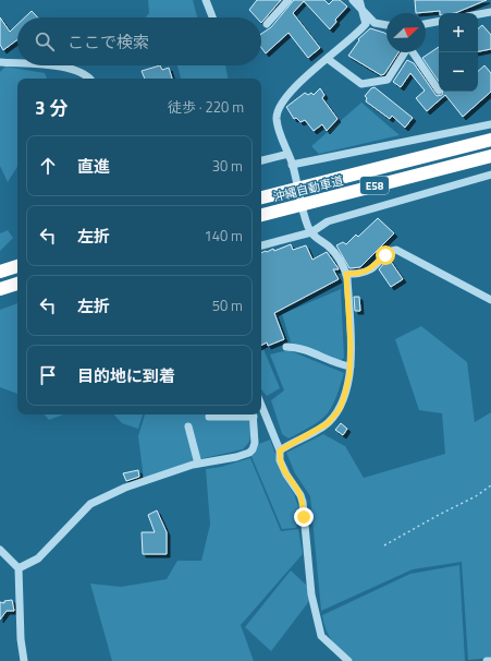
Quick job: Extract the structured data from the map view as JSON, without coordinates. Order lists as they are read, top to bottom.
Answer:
{
  "streets": {
    "highway": ["E58", "沖縄自動車道"]
  },
  "north": "top right",
  "page": {
    "map_buttons": ["+", "−"],
    "search": "ここで検索",
    "heading": ["3 分", "徒歩 · 220 m"],
    "list": [
      ["直進", "30 m"],
      ["左折", "140 m"],
      ["左折", "50 m"],
      "目的地に到着"
    ]
  }
}
